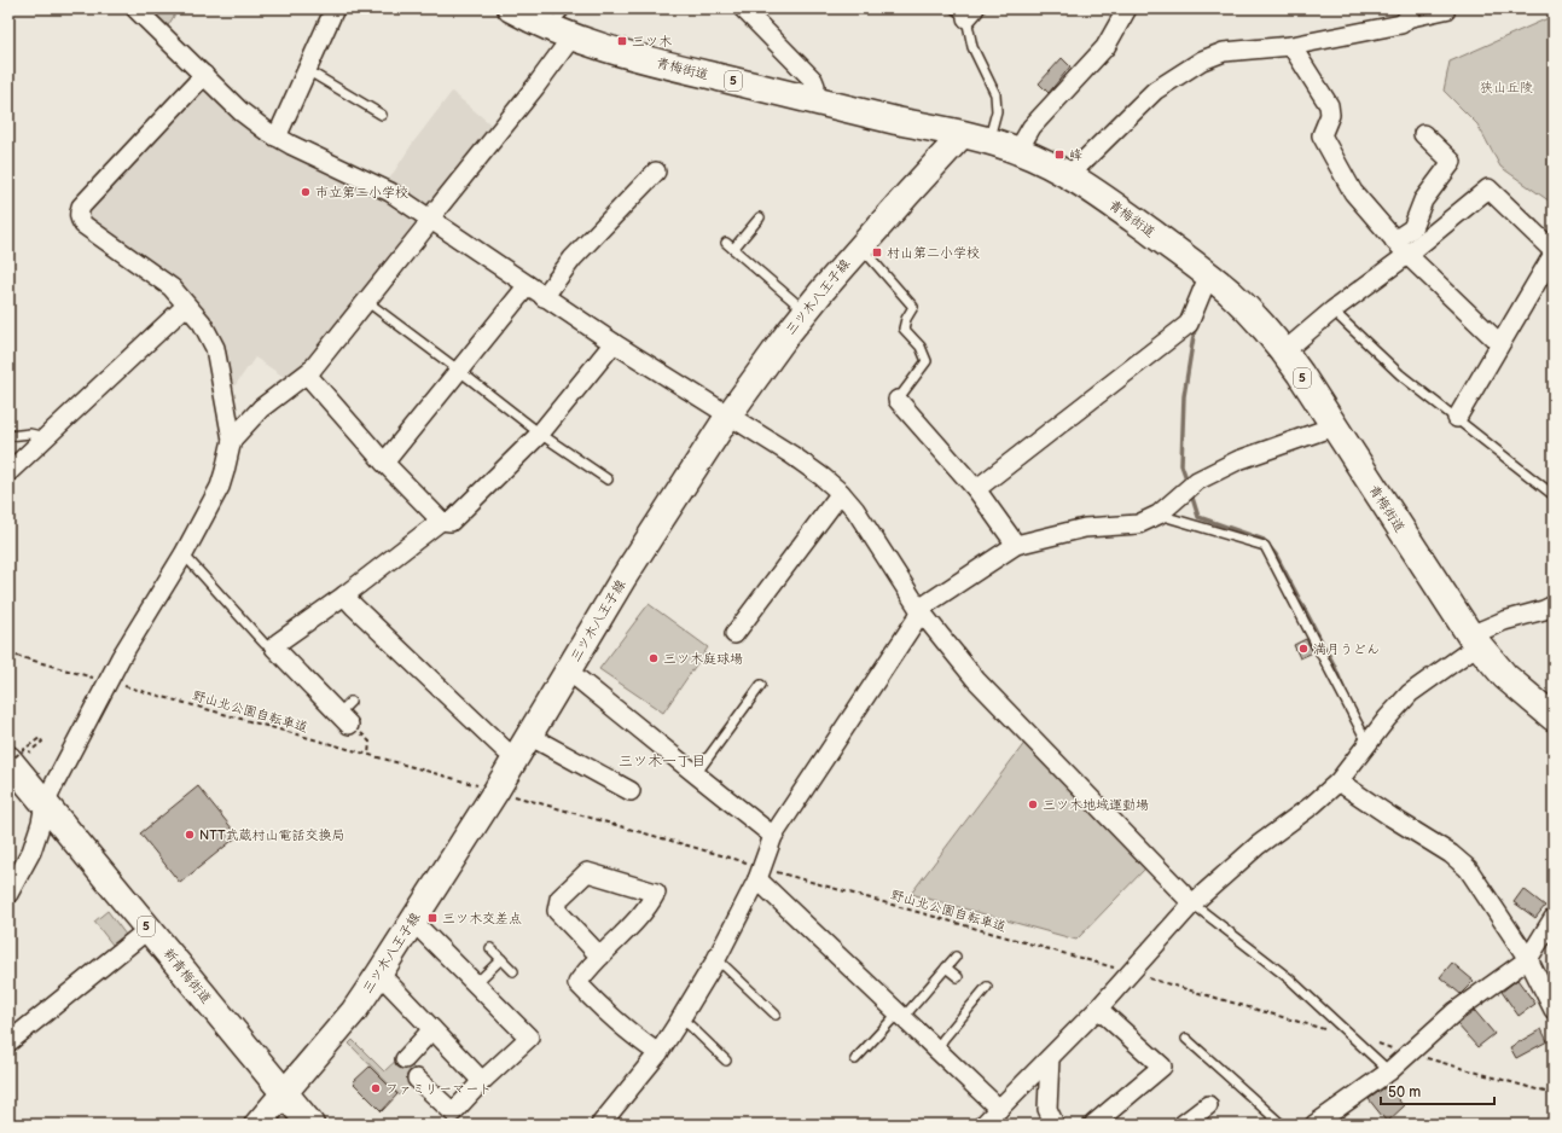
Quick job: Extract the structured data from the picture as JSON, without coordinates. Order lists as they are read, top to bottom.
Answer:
{
  "streets": {
    "main road": [
      "青梅街道",
      "5",
      "三ツ木八王子線",
      "新青梅街道"
    ],
    "path": ["野山北公園自転車道"]
  },
  "crossings": [
    ["青梅街道", "三ツ木八王子線"],
    ["三ツ木八王子線", "新青梅街道"]
  ],
  "districts": ["三ツ木一丁目"],
  "parks": ["狭山丘陵"],
  "places": {
    "transit": [
      "三ツ木",
      "峰",
      "村山第二小学校",
      "三ツ木交差点"
    ],
    "other": [
      "市立第二小学校",
      "満月うどん",
      "三ツ木庭球場",
      "三ツ木地域運動場",
      "NTT武蔵村山電話交換局",
      "ファミリーマート"
    ]
  },
  "scale_bar": "50 m"
}
